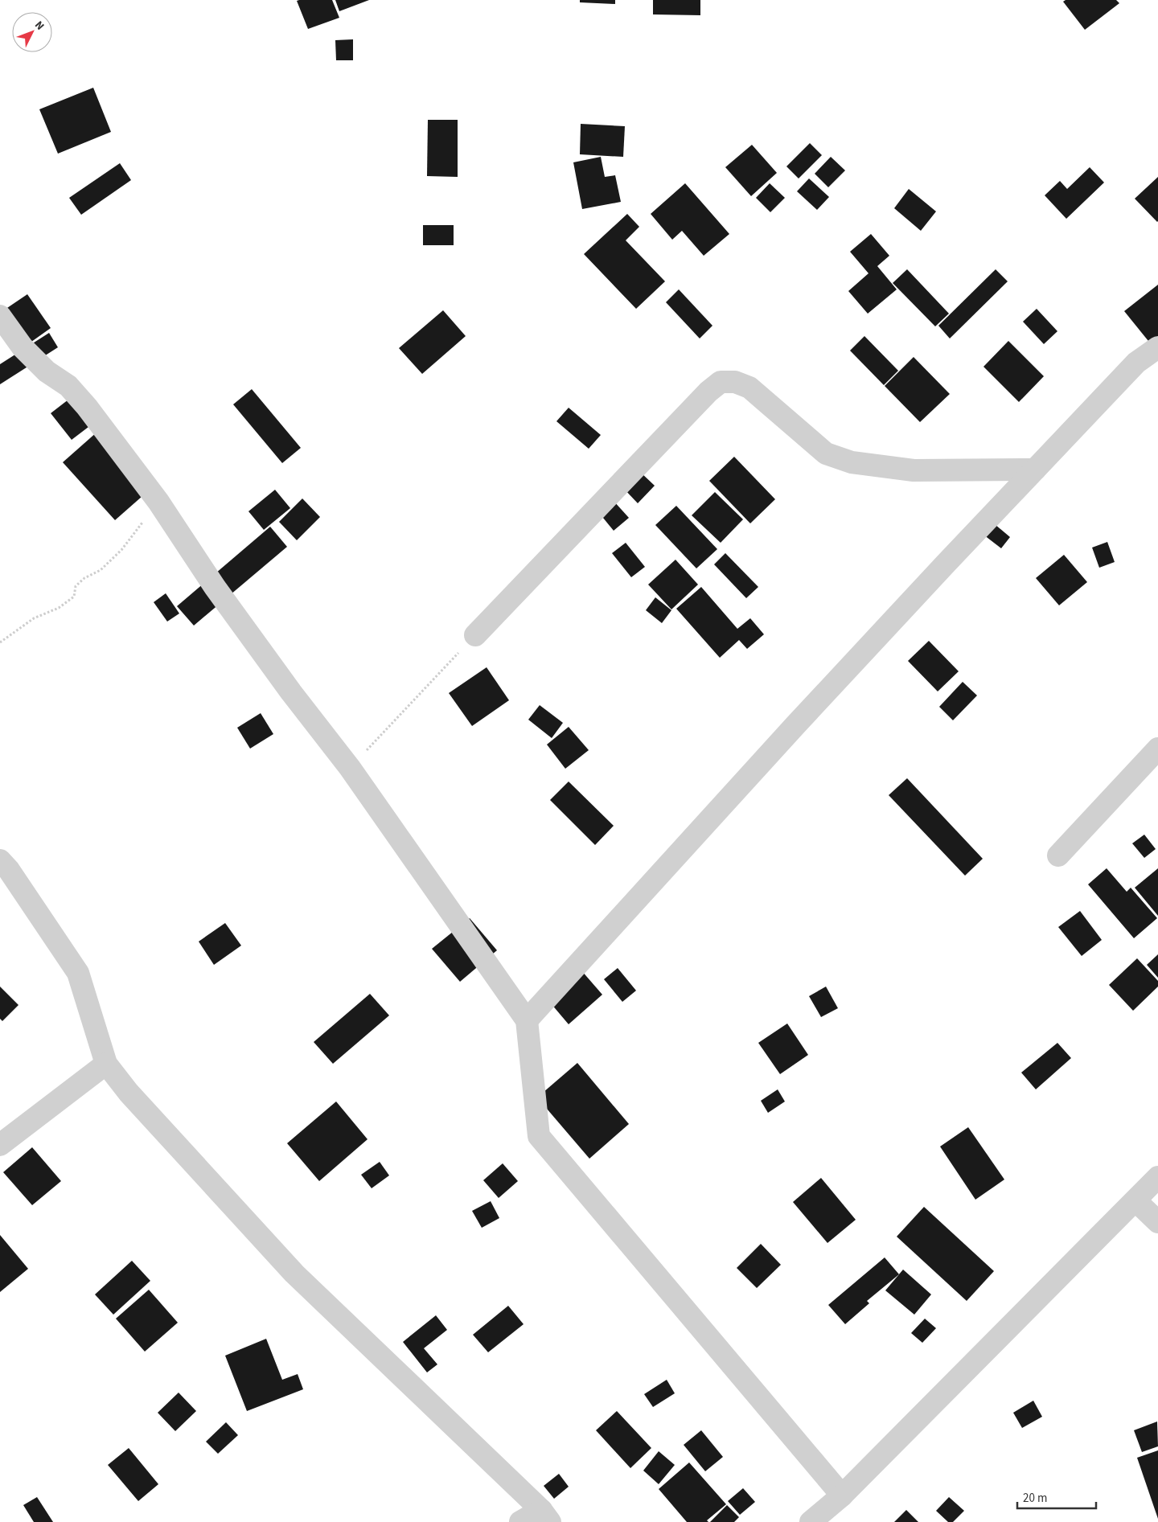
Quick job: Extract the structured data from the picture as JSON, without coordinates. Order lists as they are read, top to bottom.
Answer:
{
  "scale_bar": "20 m",
  "north": "top right"
}
